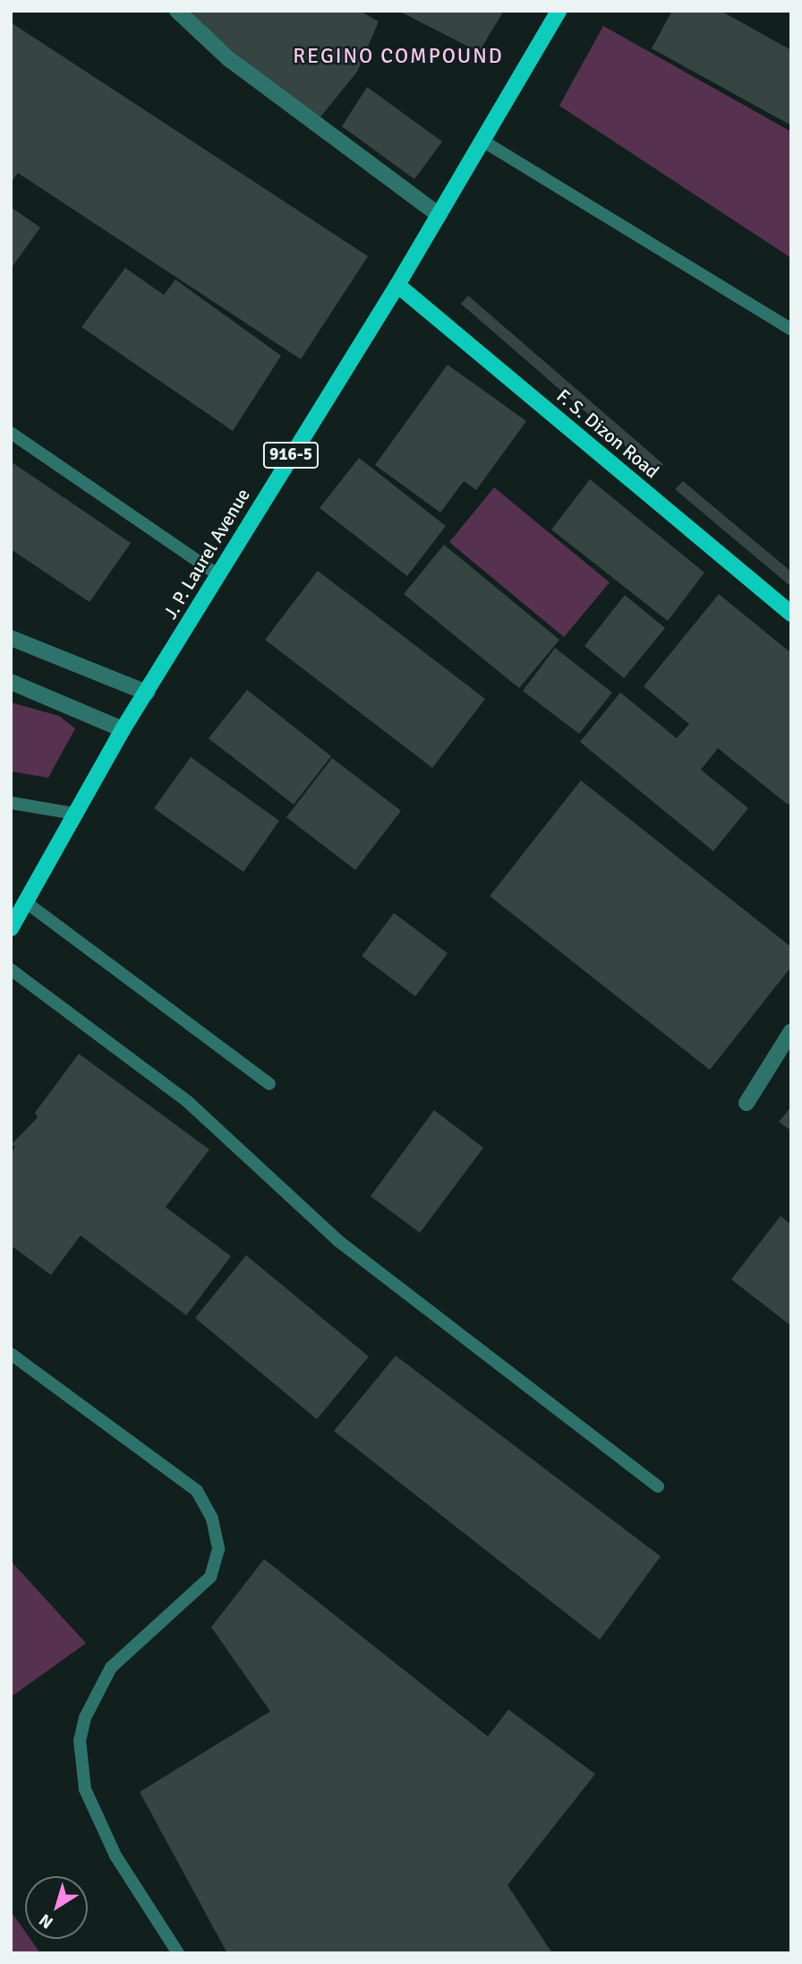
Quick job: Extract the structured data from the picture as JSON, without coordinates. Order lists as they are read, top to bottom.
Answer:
{
  "streets": {
    "main road": ["F. S. Dizon Road", "916-5", "J. P. Laurel Avenue"]
  },
  "crossings": [
    ["F. S. Dizon Road", "J. P. Laurel Avenue"]
  ],
  "districts": ["REGINO COMPOUND"],
  "north": "bottom left"
}
